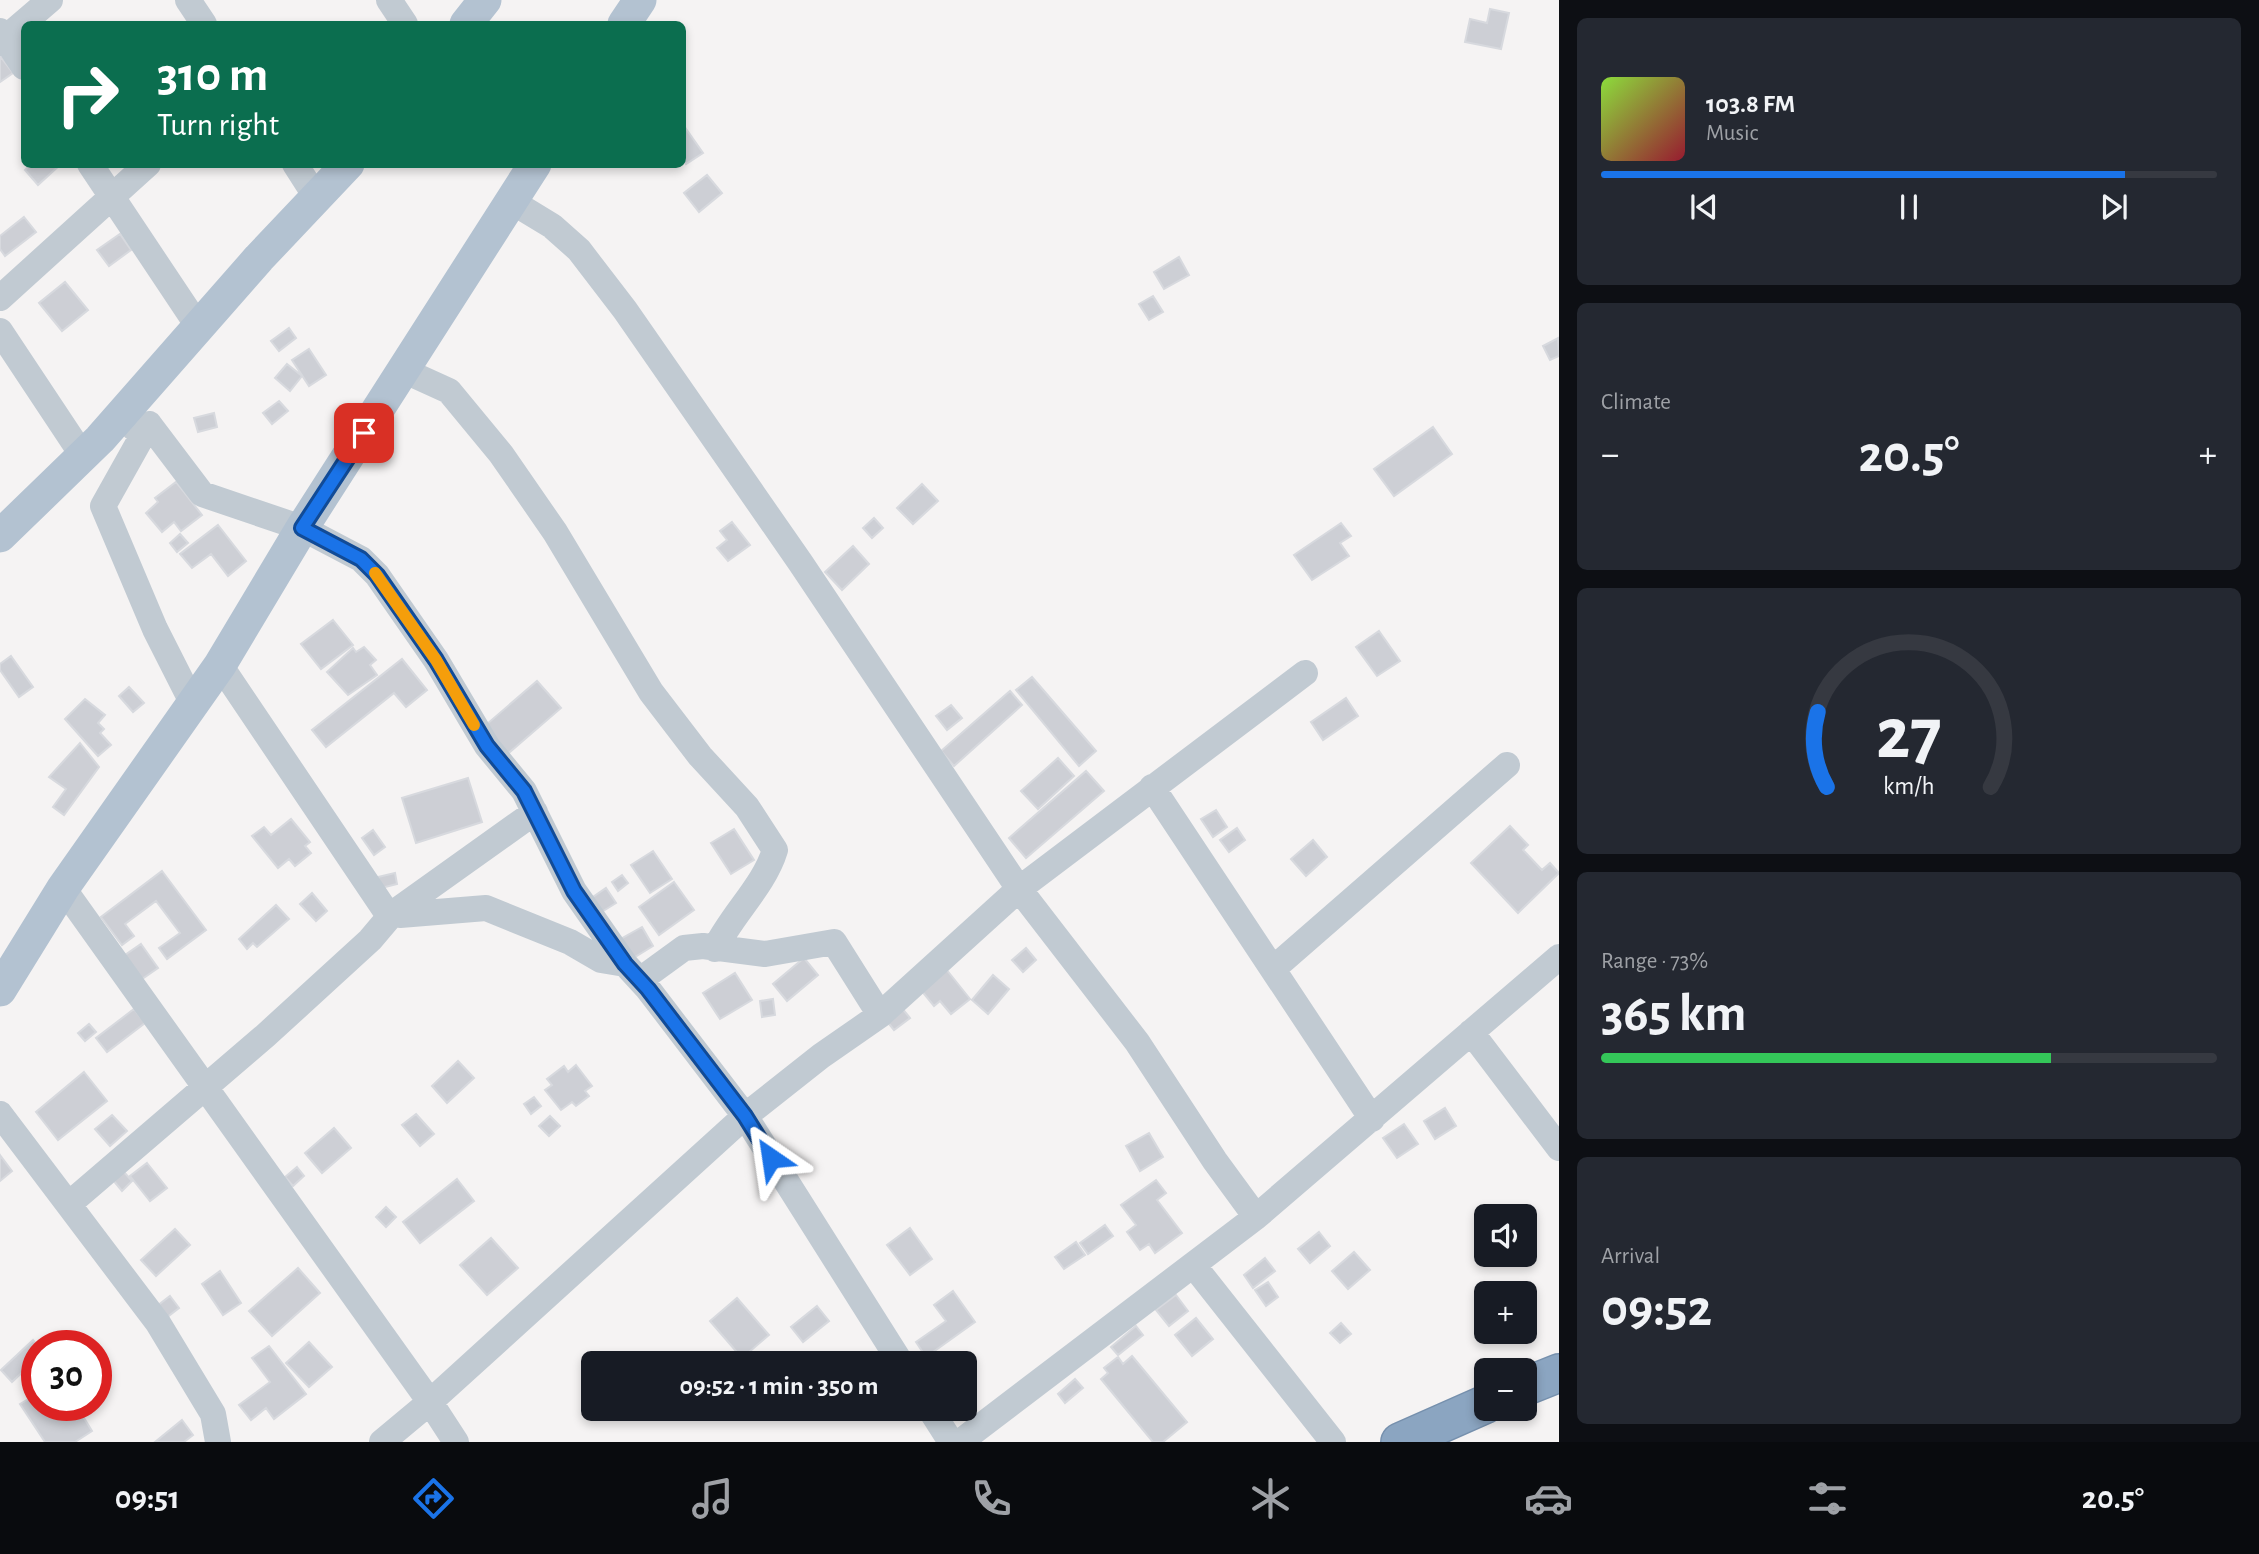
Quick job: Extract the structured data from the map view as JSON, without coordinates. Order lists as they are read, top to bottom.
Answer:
{
  "page": {
    "turn": ["310 m", "Turn right"],
    "song": ["103.8 FM", "Music"],
    "tile": [
      "Climate",
      ["Range · 73%", "365 km"],
      ["Arrival", "09:52"]
    ],
    "heat": ["−", "20.5°", "+"],
    "map_buttons": ["+", "−"],
    "limit": "30",
    "trip": "09:52 · 1 min · 350 m",
    "tabs": ["09:51", "20.5°"],
    "gauge": ["27", "km/h"]
  }
}
